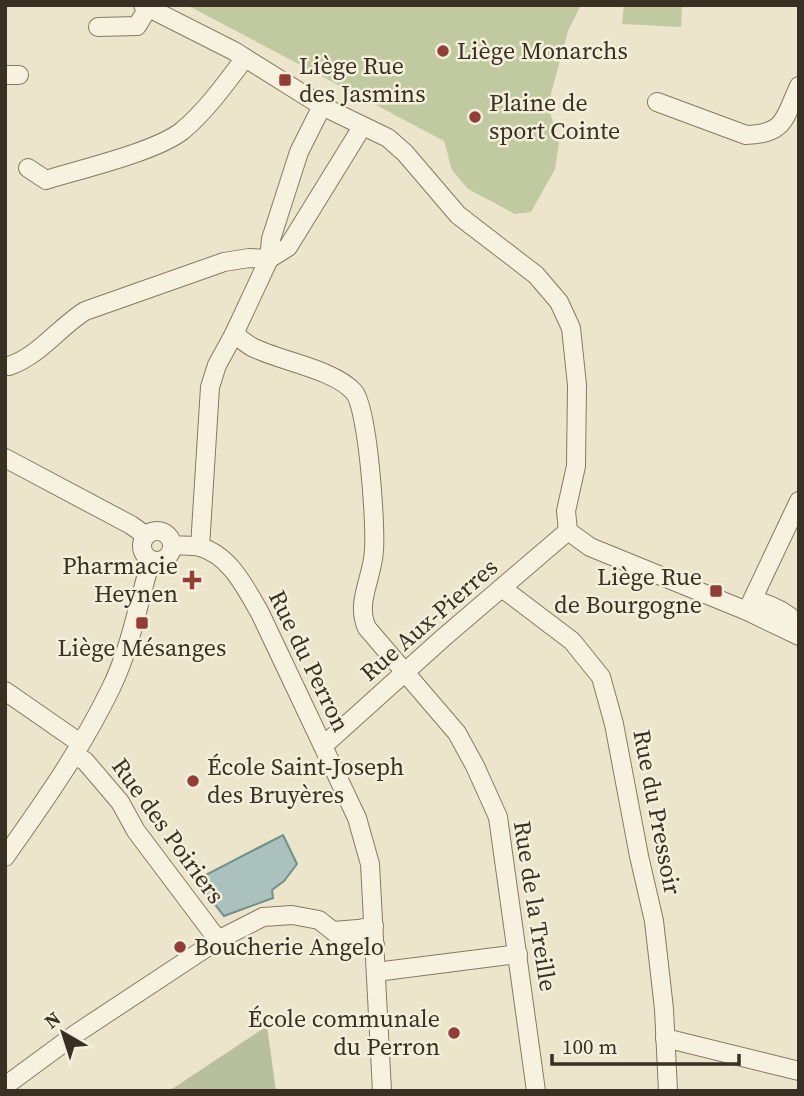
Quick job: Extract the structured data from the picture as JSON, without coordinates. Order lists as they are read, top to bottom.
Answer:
{
  "streets": {
    "street": [
      "Rue Aux-Pierres",
      "Rue du Perron",
      "Rue du Pressoir",
      "Rue des Poiriers",
      "Rue de la Treille"
    ]
  },
  "crossings": [
    ["Rue Aux-Pierres", "Rue du Perron"],
    ["Rue Aux-Pierres", "Rue du Pressoir"],
    ["Rue Aux-Pierres", "Rue de la Treille"]
  ],
  "places": {
    "other": [
      "Liège Monarchs",
      "Plaine de sport Cointe",
      "École Saint-Joseph des Bruyères",
      "Boucherie Angelo",
      "École communale du Perron"
    ],
    "transit": ["Liège Rue des Jasmins", "Liège Rue de Bourgogne", "Liège Mésanges"],
    "health": ["Pharmacie Heynen"]
  },
  "scale_bar": "100 m",
  "north": "top left"
}
